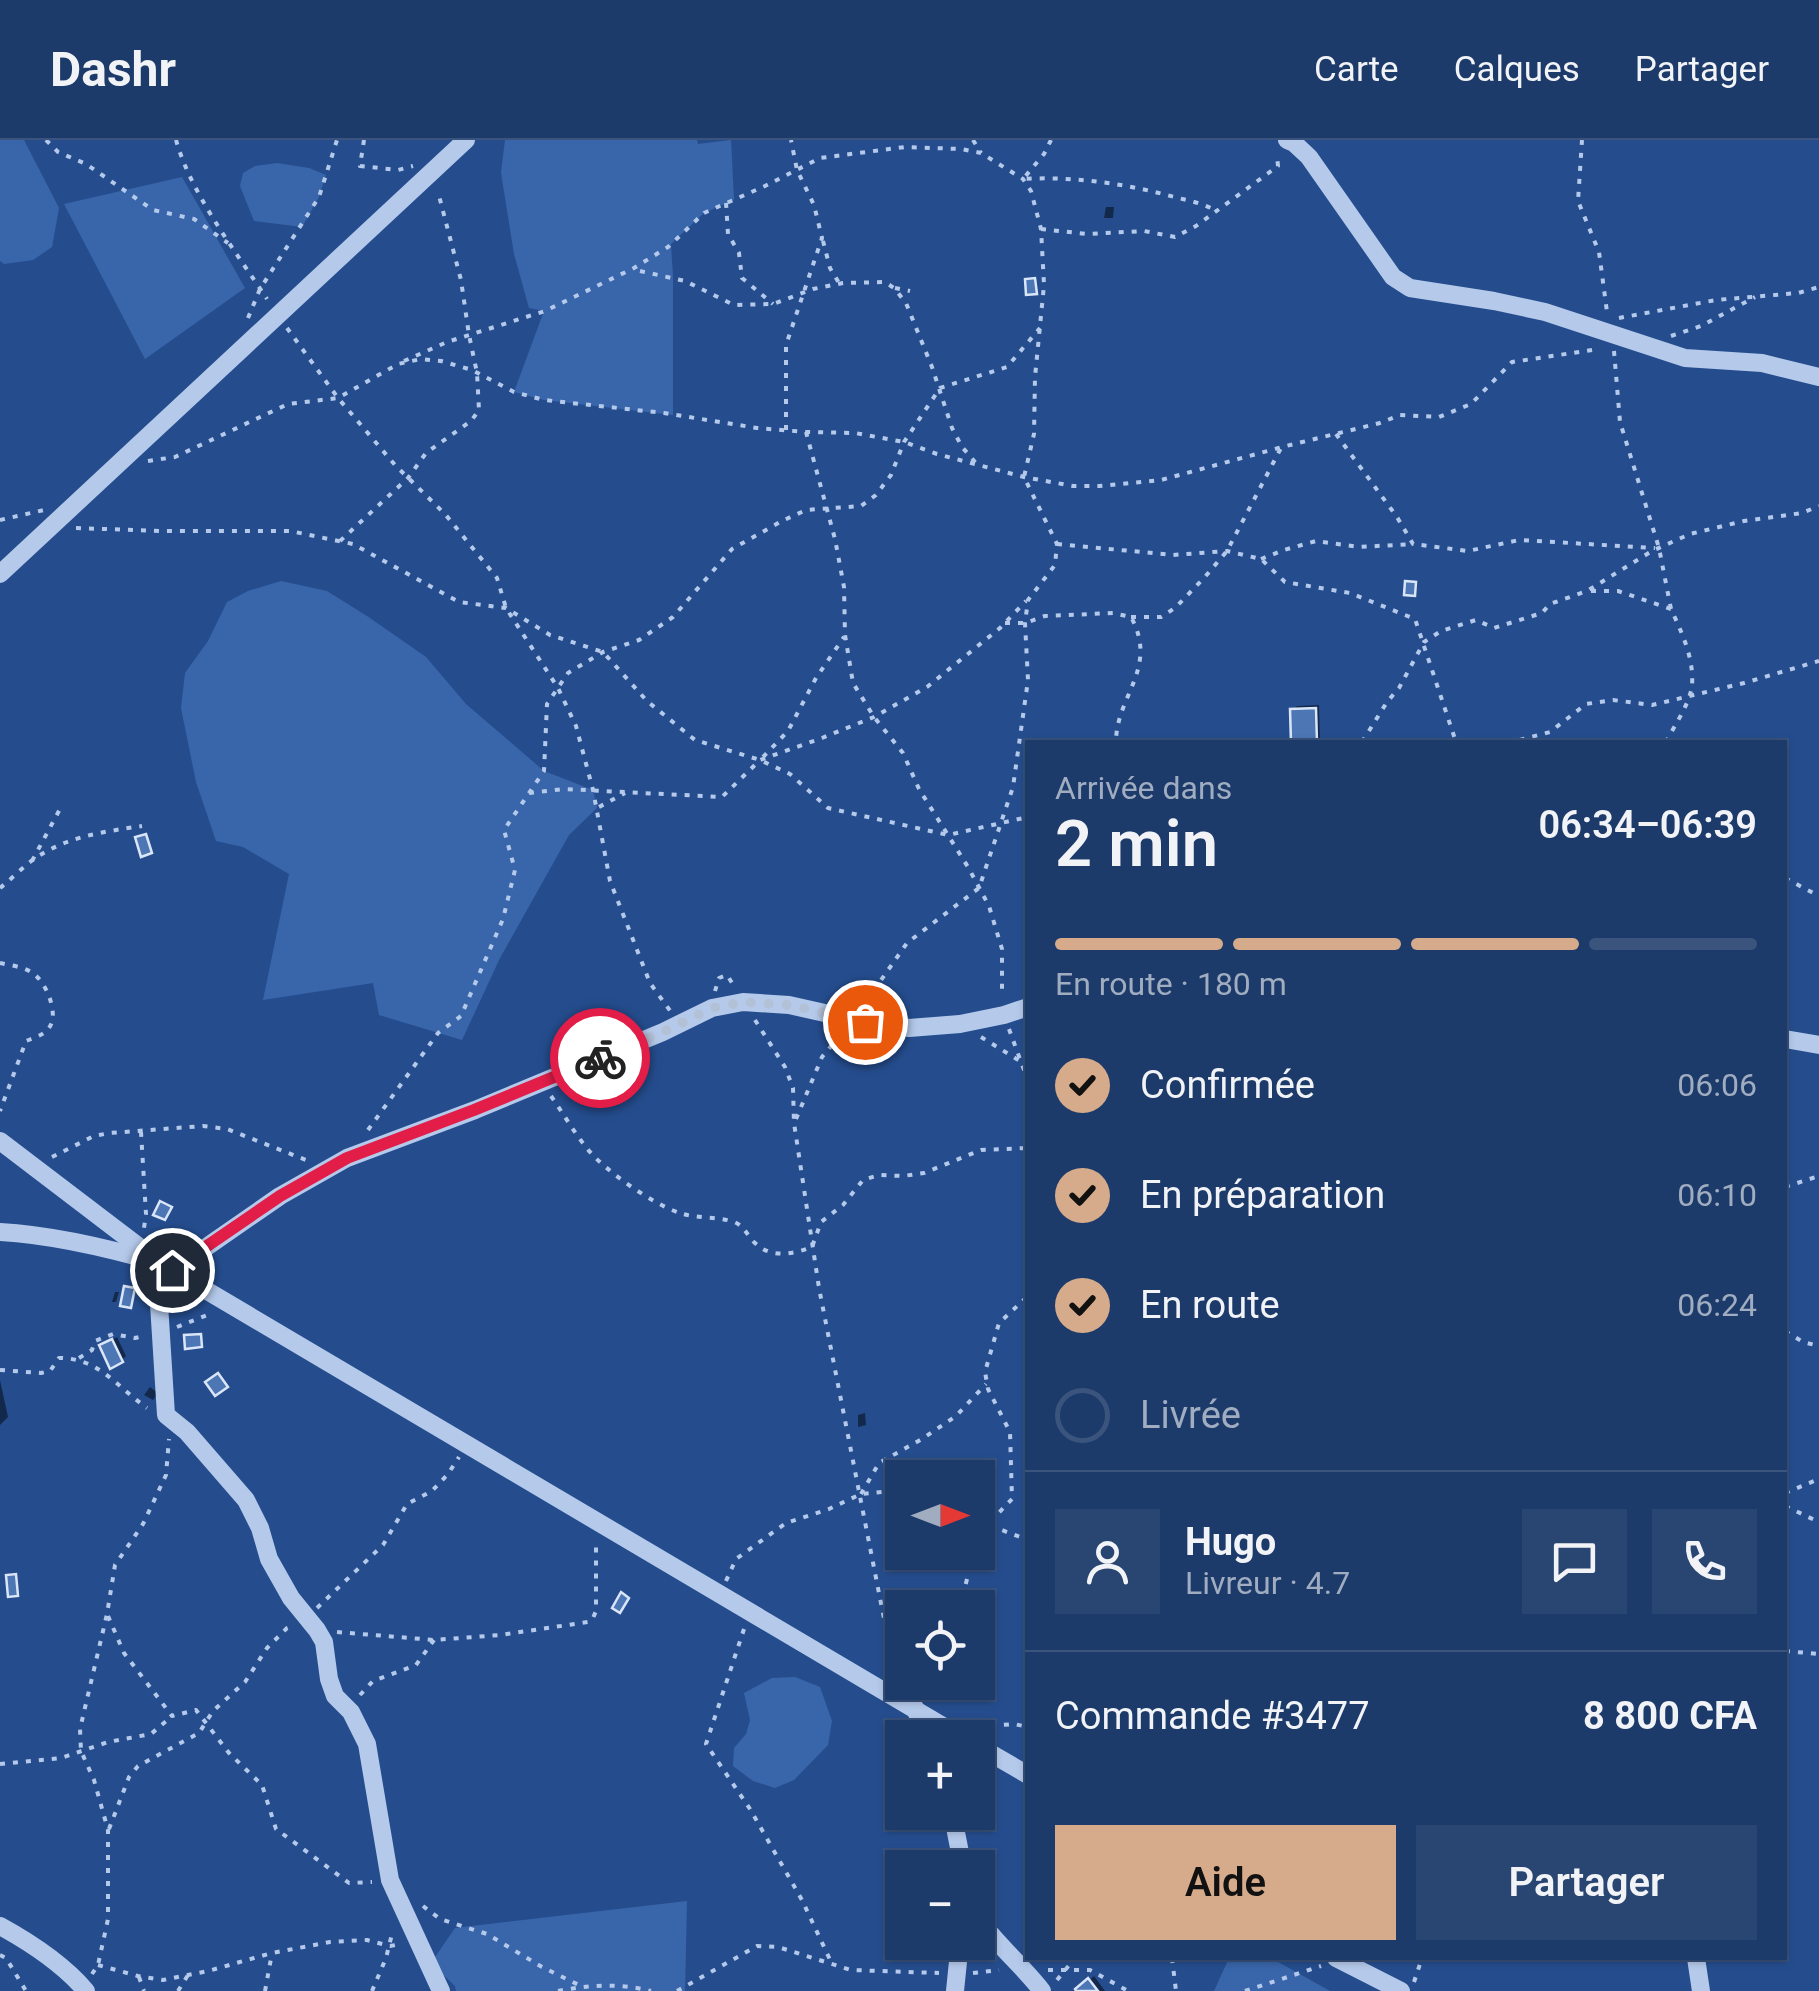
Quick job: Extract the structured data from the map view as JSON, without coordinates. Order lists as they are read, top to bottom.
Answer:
{
  "north": "right",
  "page": {
    "header": "Dashr",
    "nav": ["Carte", "Calques", "Partager"],
    "heading": ["2 min", "Arrivée dans", "06:34–06:39"],
    "panel": [
      "Hugo",
      "Livreur · 4.7",
      "Commande #3477",
      "8 800 CFA"
    ],
    "bar": "En route · 180 m",
    "list": [
      ["Confirmée", "06:06"],
      ["En préparation", "06:10"],
      ["En route", "06:24"],
      "Livrée"
    ],
    "map_buttons": ["+", "−"],
    "buttons": ["Aide", "Partager"]
  }
}
